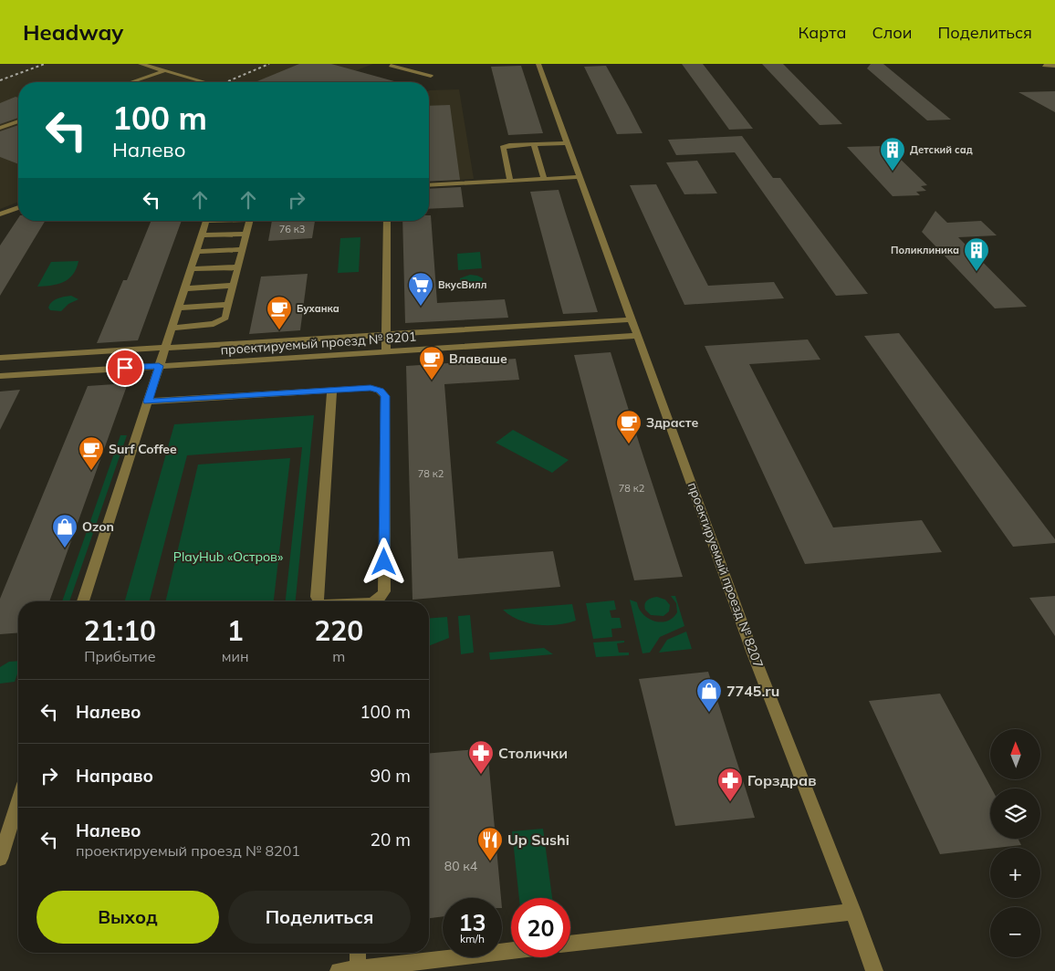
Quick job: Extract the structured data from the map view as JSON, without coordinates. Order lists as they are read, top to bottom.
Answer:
{
  "streets": {
    "street": ["проектируемый проезд № 8201", "проектируемый проезд № 8207"]
  },
  "crossings": [
    ["проектируемый проезд № 8201", "проектируемый проезд № 8207"]
  ],
  "parks": ["PlayHub «Остров»"],
  "places": {
    "building": ["Детский сад", "Поликлиника"],
    "supermarket": ["ВкусВилл"],
    "cafe": [
      "Буханка",
      "Влаваше",
      "Здрасте",
      "Surf Coffee"
    ],
    "shop": ["Ozon", "7745.ru"],
    "pharmacy": ["Столички", "Горздрав"],
    "restaurant": ["Up Sushi"]
  },
  "house_numbers": [
    "76 к3",
    "78 к2",
    "78 к2",
    "80 к4"
  ],
  "north": "top",
  "page": {
    "header": "Headway",
    "nav": ["Карта", "Слои", "Поделиться"],
    "turn": ["100 m", "Налево"],
    "eta": [
      "21:10",
      "Прибытие",
      "1",
      "мин",
      "220",
      "m"
    ],
    "list": [
      {
        "name": "Налево",
        "value": "100 m"
      },
      {
        "name": "Направо",
        "value": "90 m"
      },
      {
        "name": "Налево",
        "note": "проектируемый проезд № 8201",
        "value": "20 m"
      }
    ],
    "map_buttons": ["+", "−"],
    "buttons": ["Выход", "Поделиться"],
    "speed": "13 km/h",
    "limit": "20"
  }
}
